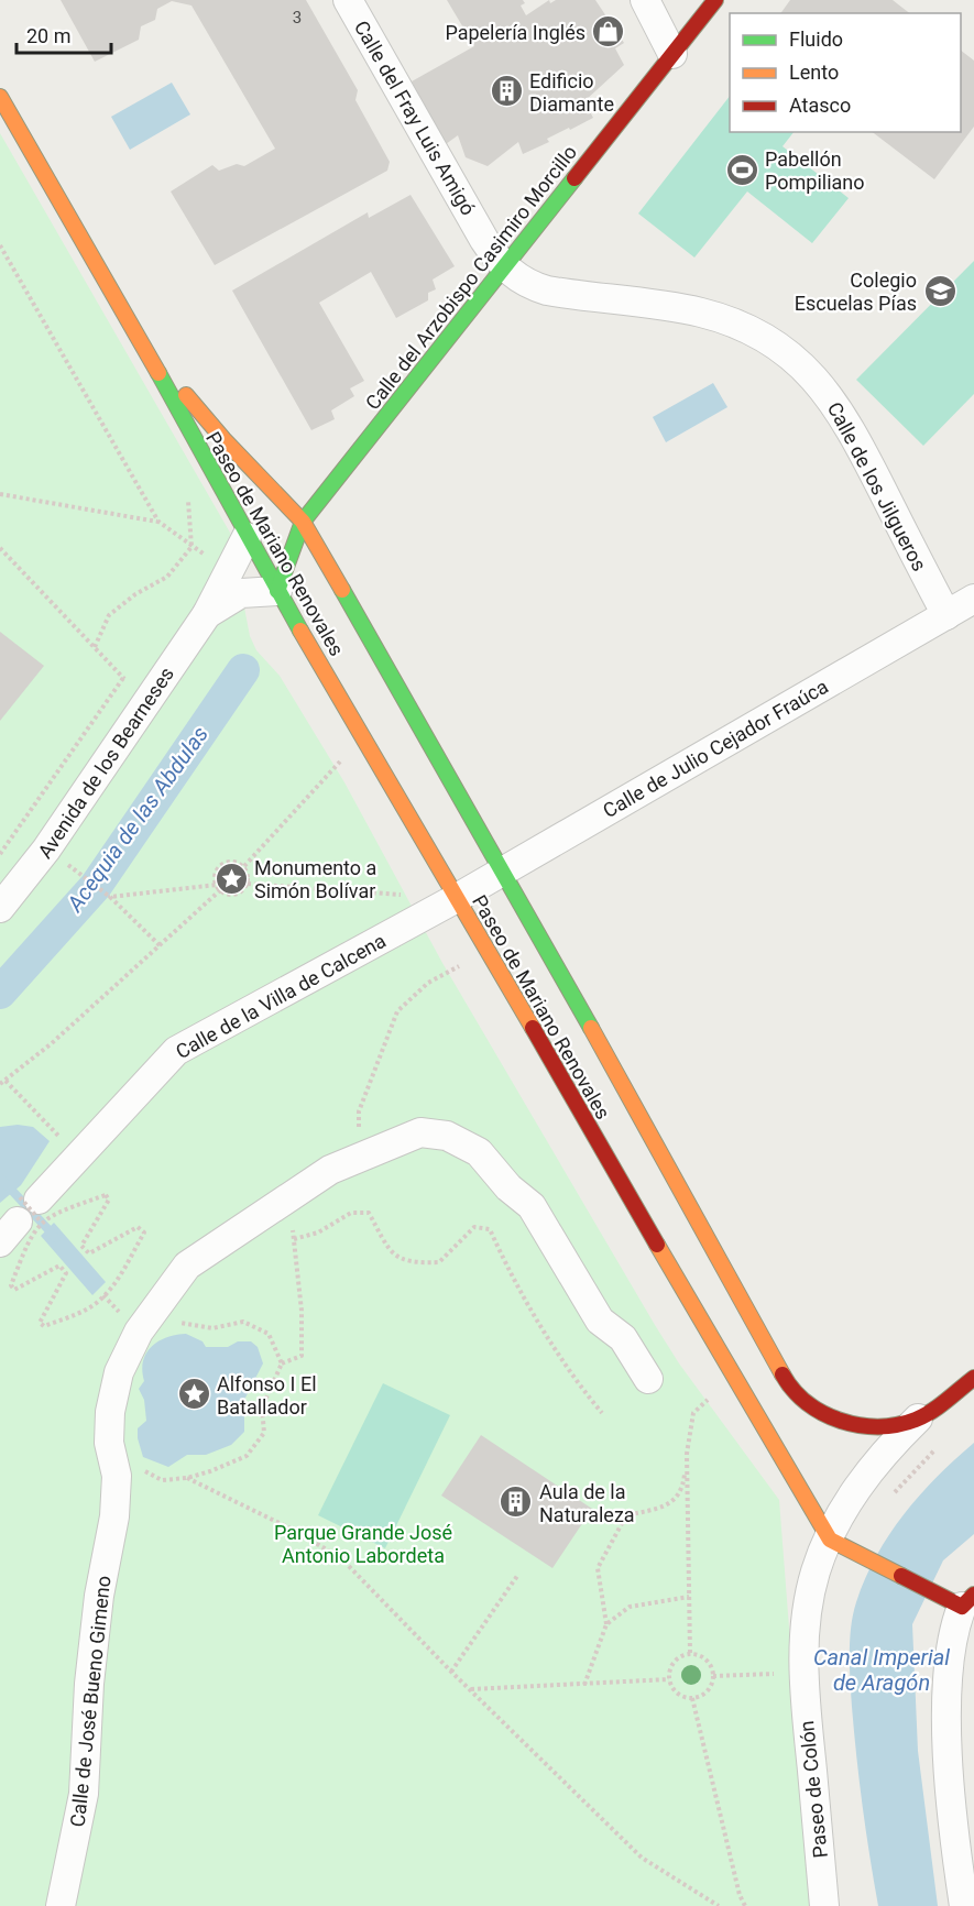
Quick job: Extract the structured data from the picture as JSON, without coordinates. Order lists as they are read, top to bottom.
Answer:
{
  "streets": {
    "main road": ["Calle del Arzobispo Casimiro Morcillo", "Paseo de Mariano Renovales", "Paseo de Colón"],
    "street": [
      "Calle del Fray Luis Amigó",
      "Calle de los Jilgueros",
      "Calle de Julio Cejador Fraúca",
      "Avenida de los Bearneses",
      "Calle de la Villa de Calcena",
      "Calle de José Bueno Gimeno"
    ]
  },
  "crossings": [
    ["Calle del Fray Luis Amigó", "Calle del Arzobispo Casimiro Morcillo"],
    ["Calle del Fray Luis Amigó", "Calle de los Jilgueros"],
    ["Calle del Arzobispo Casimiro Morcillo", "Calle de los Jilgueros"],
    ["Calle del Arzobispo Casimiro Morcillo", "Paseo de Mariano Renovales"],
    ["Calle del Arzobispo Casimiro Morcillo", "Avenida de los Bearneses"],
    ["Calle de los Jilgueros", "Calle de Julio Cejador Fraúca"],
    ["Paseo de Mariano Renovales", "Calle de Julio Cejador Fraúca"],
    ["Paseo de Mariano Renovales", "Avenida de los Bearneses"],
    ["Paseo de Mariano Renovales", "Calle de la Villa de Calcena"],
    ["Paseo de Mariano Renovales", "Paseo de Colón"],
    ["Calle de Julio Cejador Fraúca", "Calle de la Villa de Calcena"]
  ],
  "water": ["Acequia de las Abdulas", "Canal Imperial de Aragón"],
  "parks": ["Parque Grande José Antonio Labordeta"],
  "places": {
    "shop": ["Papelería Inglés"],
    "building": ["Edificio Diamante", "Aula de la Naturaleza"],
    "sports": ["Pabellón Pompiliano"],
    "school or university": ["Colegio Escuelas Pías"],
    "place": ["Monumento a Simón Bolívar", "Alfonso I El Batallador"]
  },
  "house_numbers": ["3"],
  "legend": ["Fluido", "Lento", "Atasco"],
  "scale_bar": "20 m"
}
